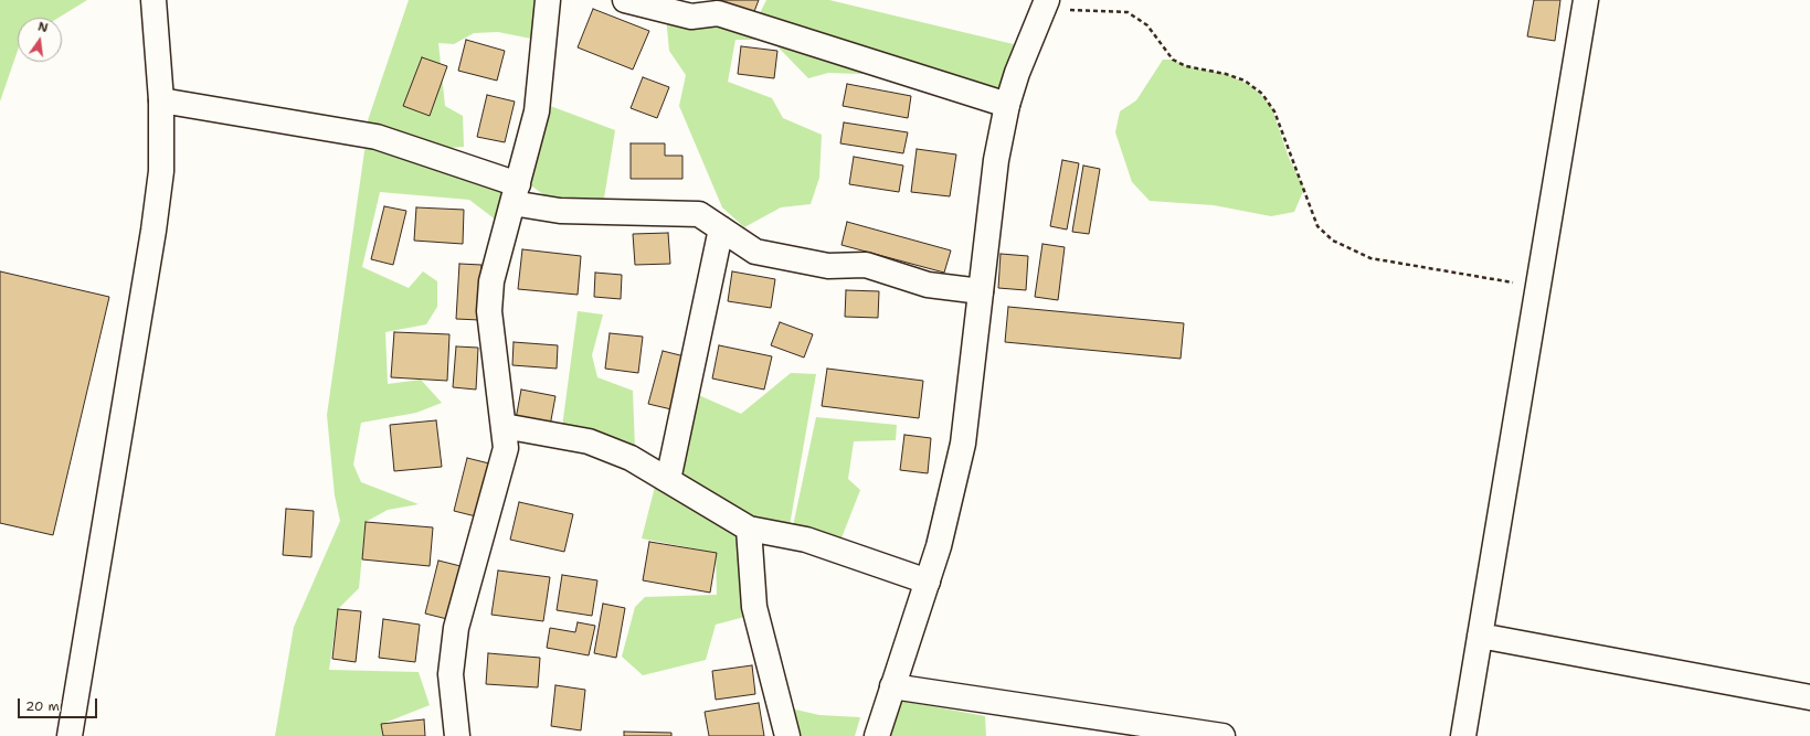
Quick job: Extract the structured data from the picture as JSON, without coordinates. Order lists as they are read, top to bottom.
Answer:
{
  "scale_bar": "20 m",
  "north": "top"
}
